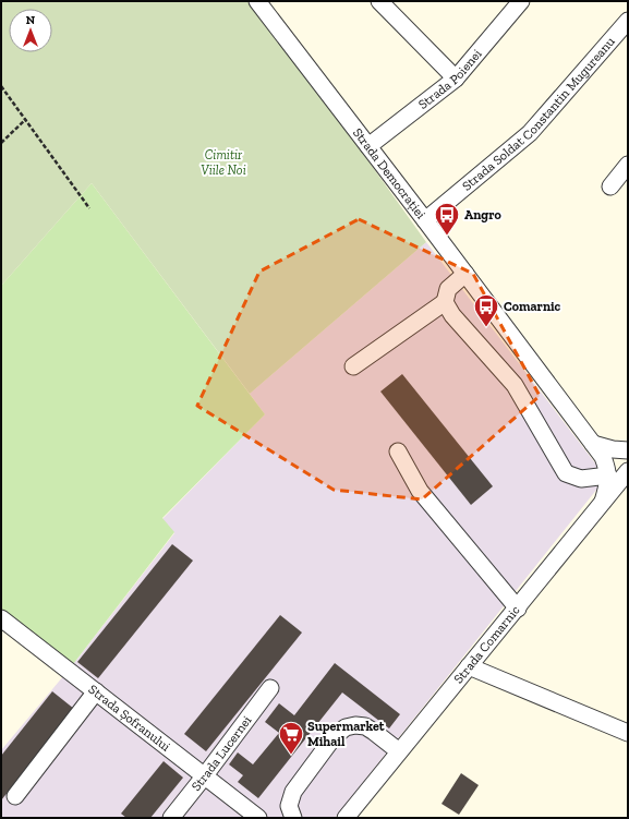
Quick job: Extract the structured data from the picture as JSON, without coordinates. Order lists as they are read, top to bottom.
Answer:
{
  "streets": {
    "street": [
      "Strada Poienei",
      "Strada Soldat Constantin Mugureanu",
      "Strada Democrației",
      "Strada Comarnic",
      "Strada Șofranului",
      "Strada Lucernei"
    ]
  },
  "crossings": [
    ["Strada Poienei", "Strada Democrației"],
    ["Strada Soldat Constantin Mugureanu", "Strada Democrației"],
    ["Strada Șofranului", "Strada Lucernei"]
  ],
  "parks": ["Cimitir Viile Noi"],
  "places": {
    "bus stop": ["Angro", "Comarnic"],
    "supermarket": ["Supermarket Mihail"]
  },
  "north": "top"
}
